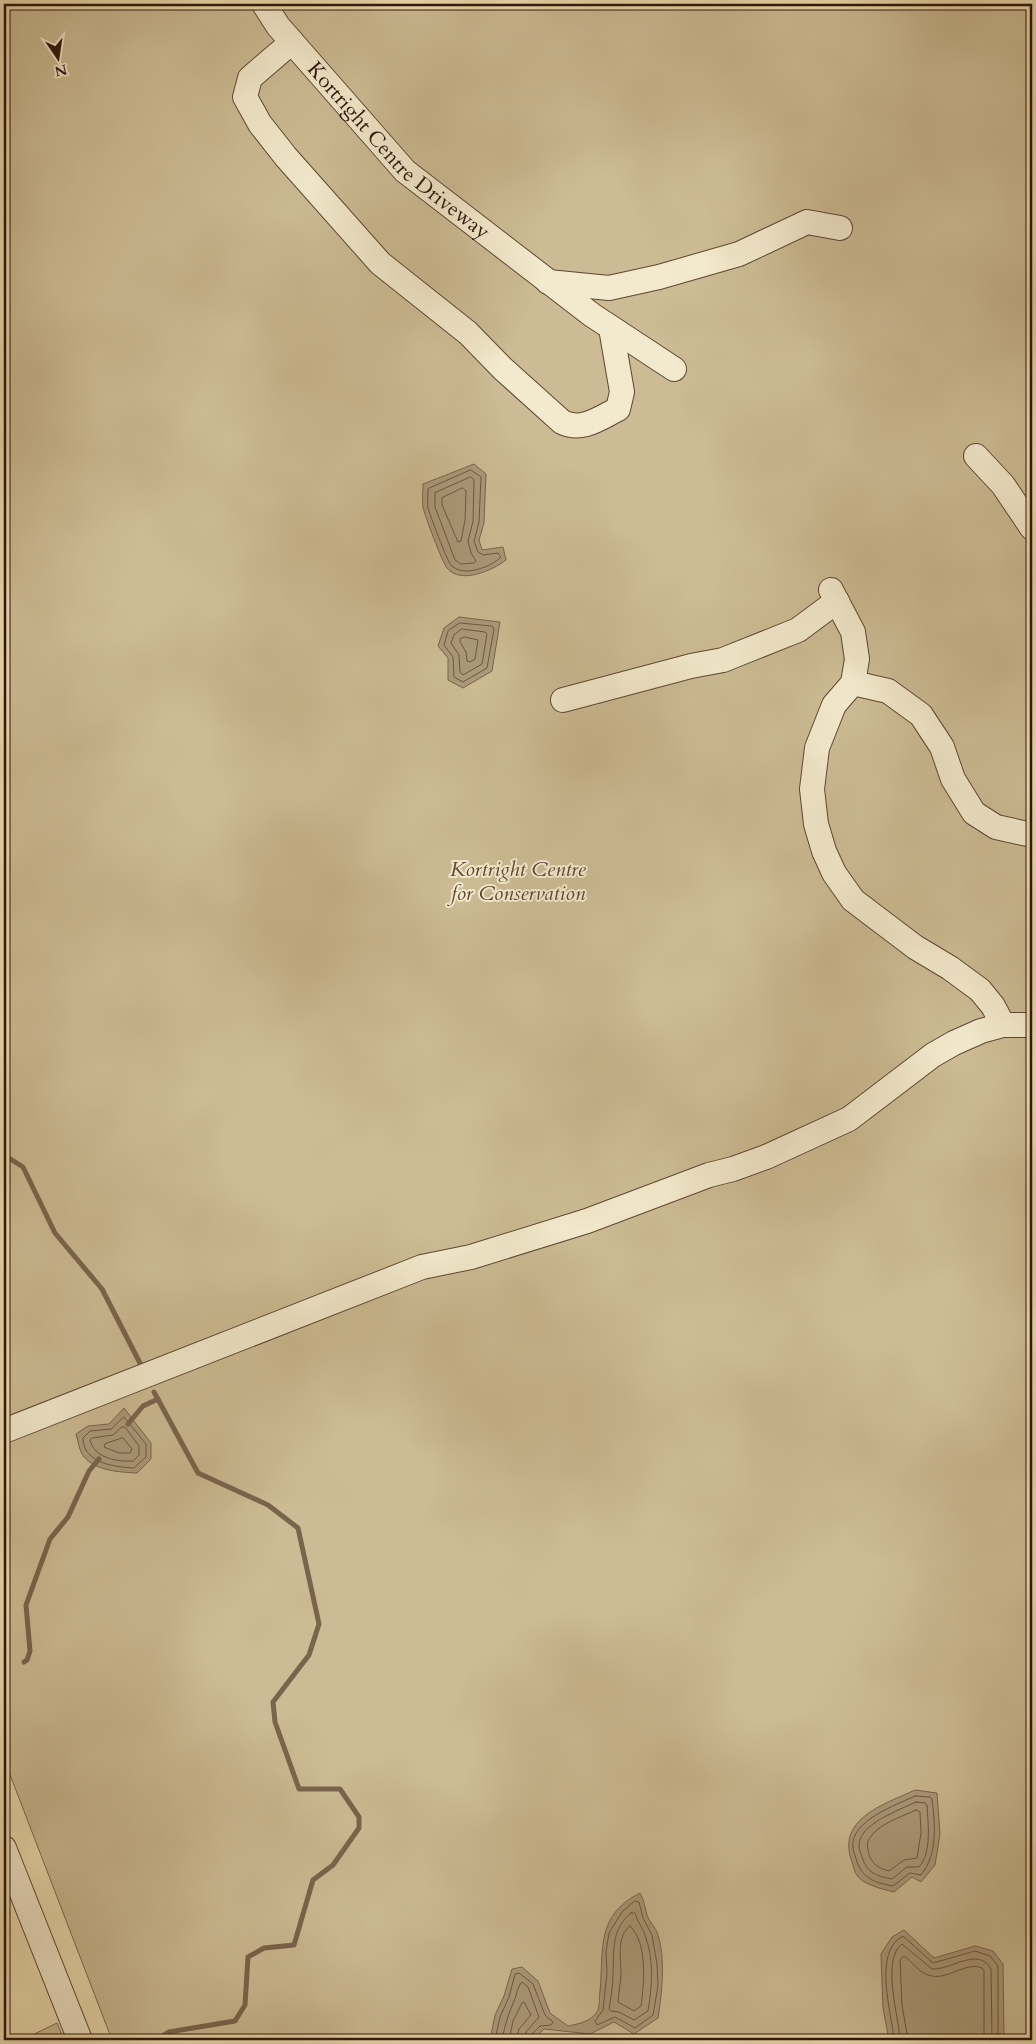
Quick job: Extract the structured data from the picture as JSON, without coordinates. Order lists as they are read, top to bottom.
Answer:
{
  "streets": {
    "street": ["Kortright Centre Driveway"]
  },
  "parks": ["Kortright Centre for Conservation"],
  "north": "bottom"
}
